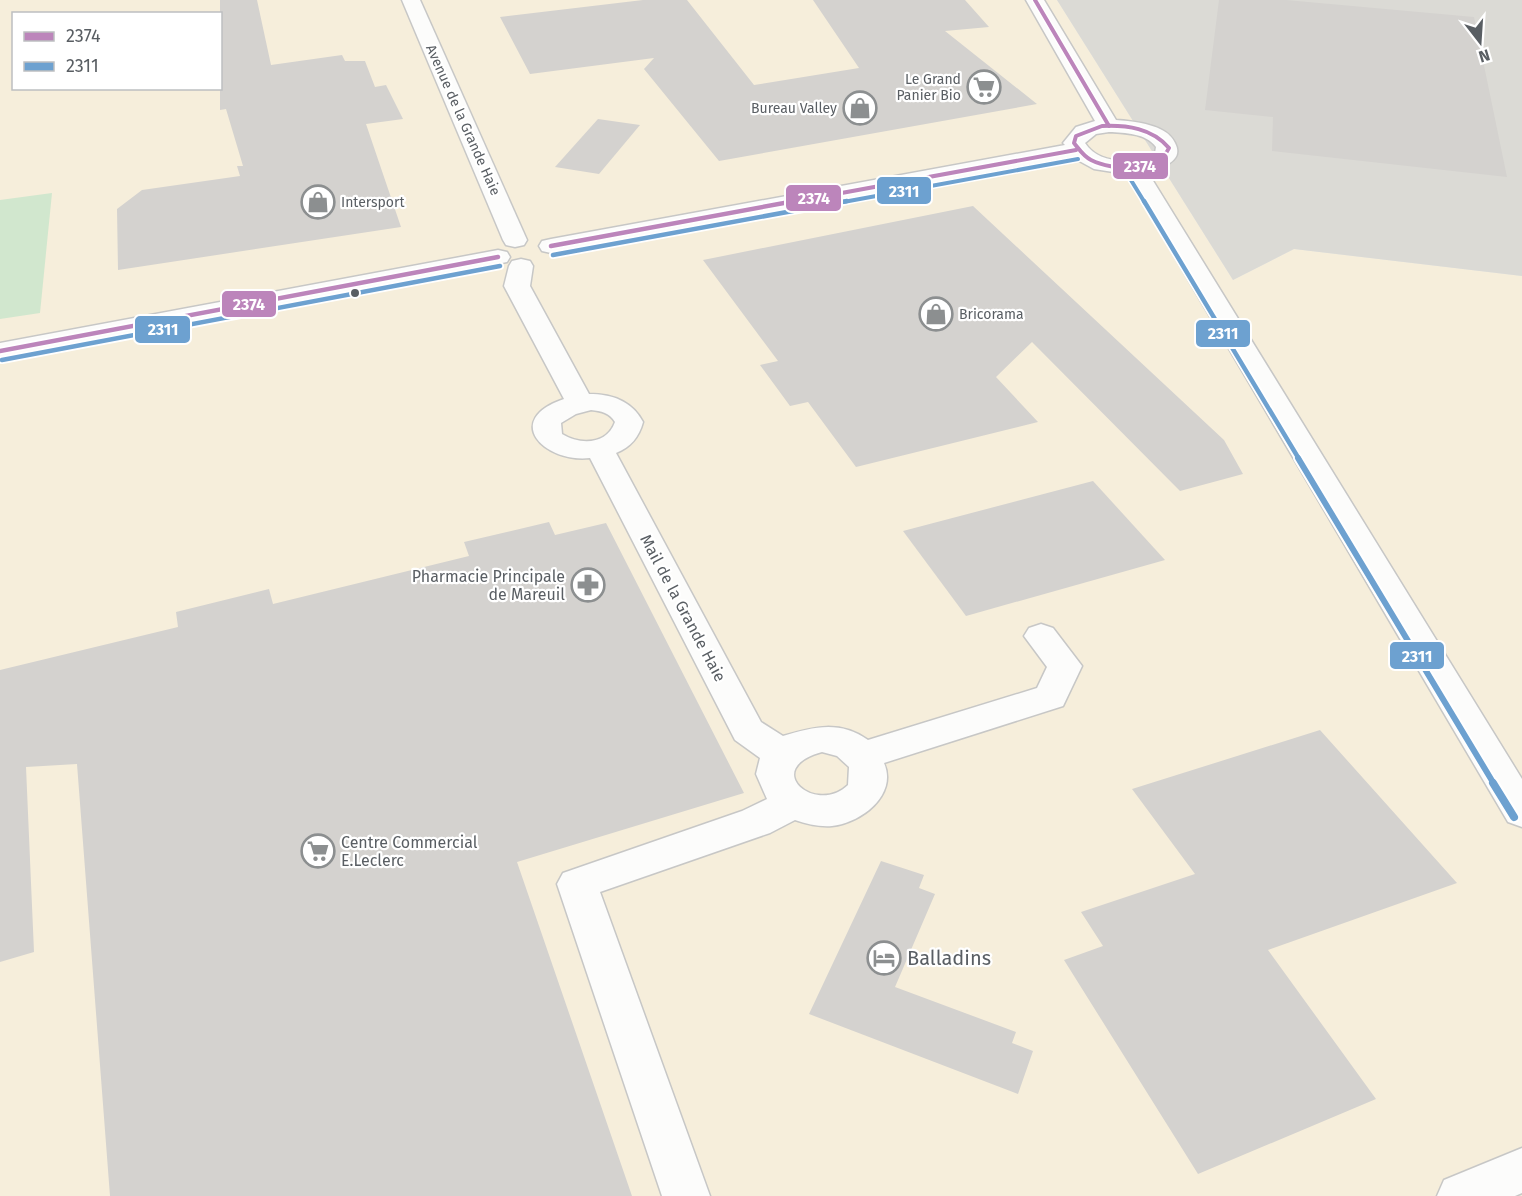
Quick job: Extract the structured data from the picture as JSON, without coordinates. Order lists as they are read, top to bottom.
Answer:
{
  "streets": {
    "street": ["Avenue de la Grande Haie", "Mail de la Grande Haie"]
  },
  "places": {
    "supermarket": ["Le Grand Panier Bio", "Centre Commercial E.Leclerc"],
    "shop": ["Bureau Valley", "Intersport", "Bricorama"],
    "pharmacy": ["Pharmacie Principale de Mareuil"],
    "hotel": ["Balladins"]
  },
  "lines": ["transit line 2374", "transit line 2311"],
  "legend": ["2374", "2311"],
  "north": "bottom"
}
